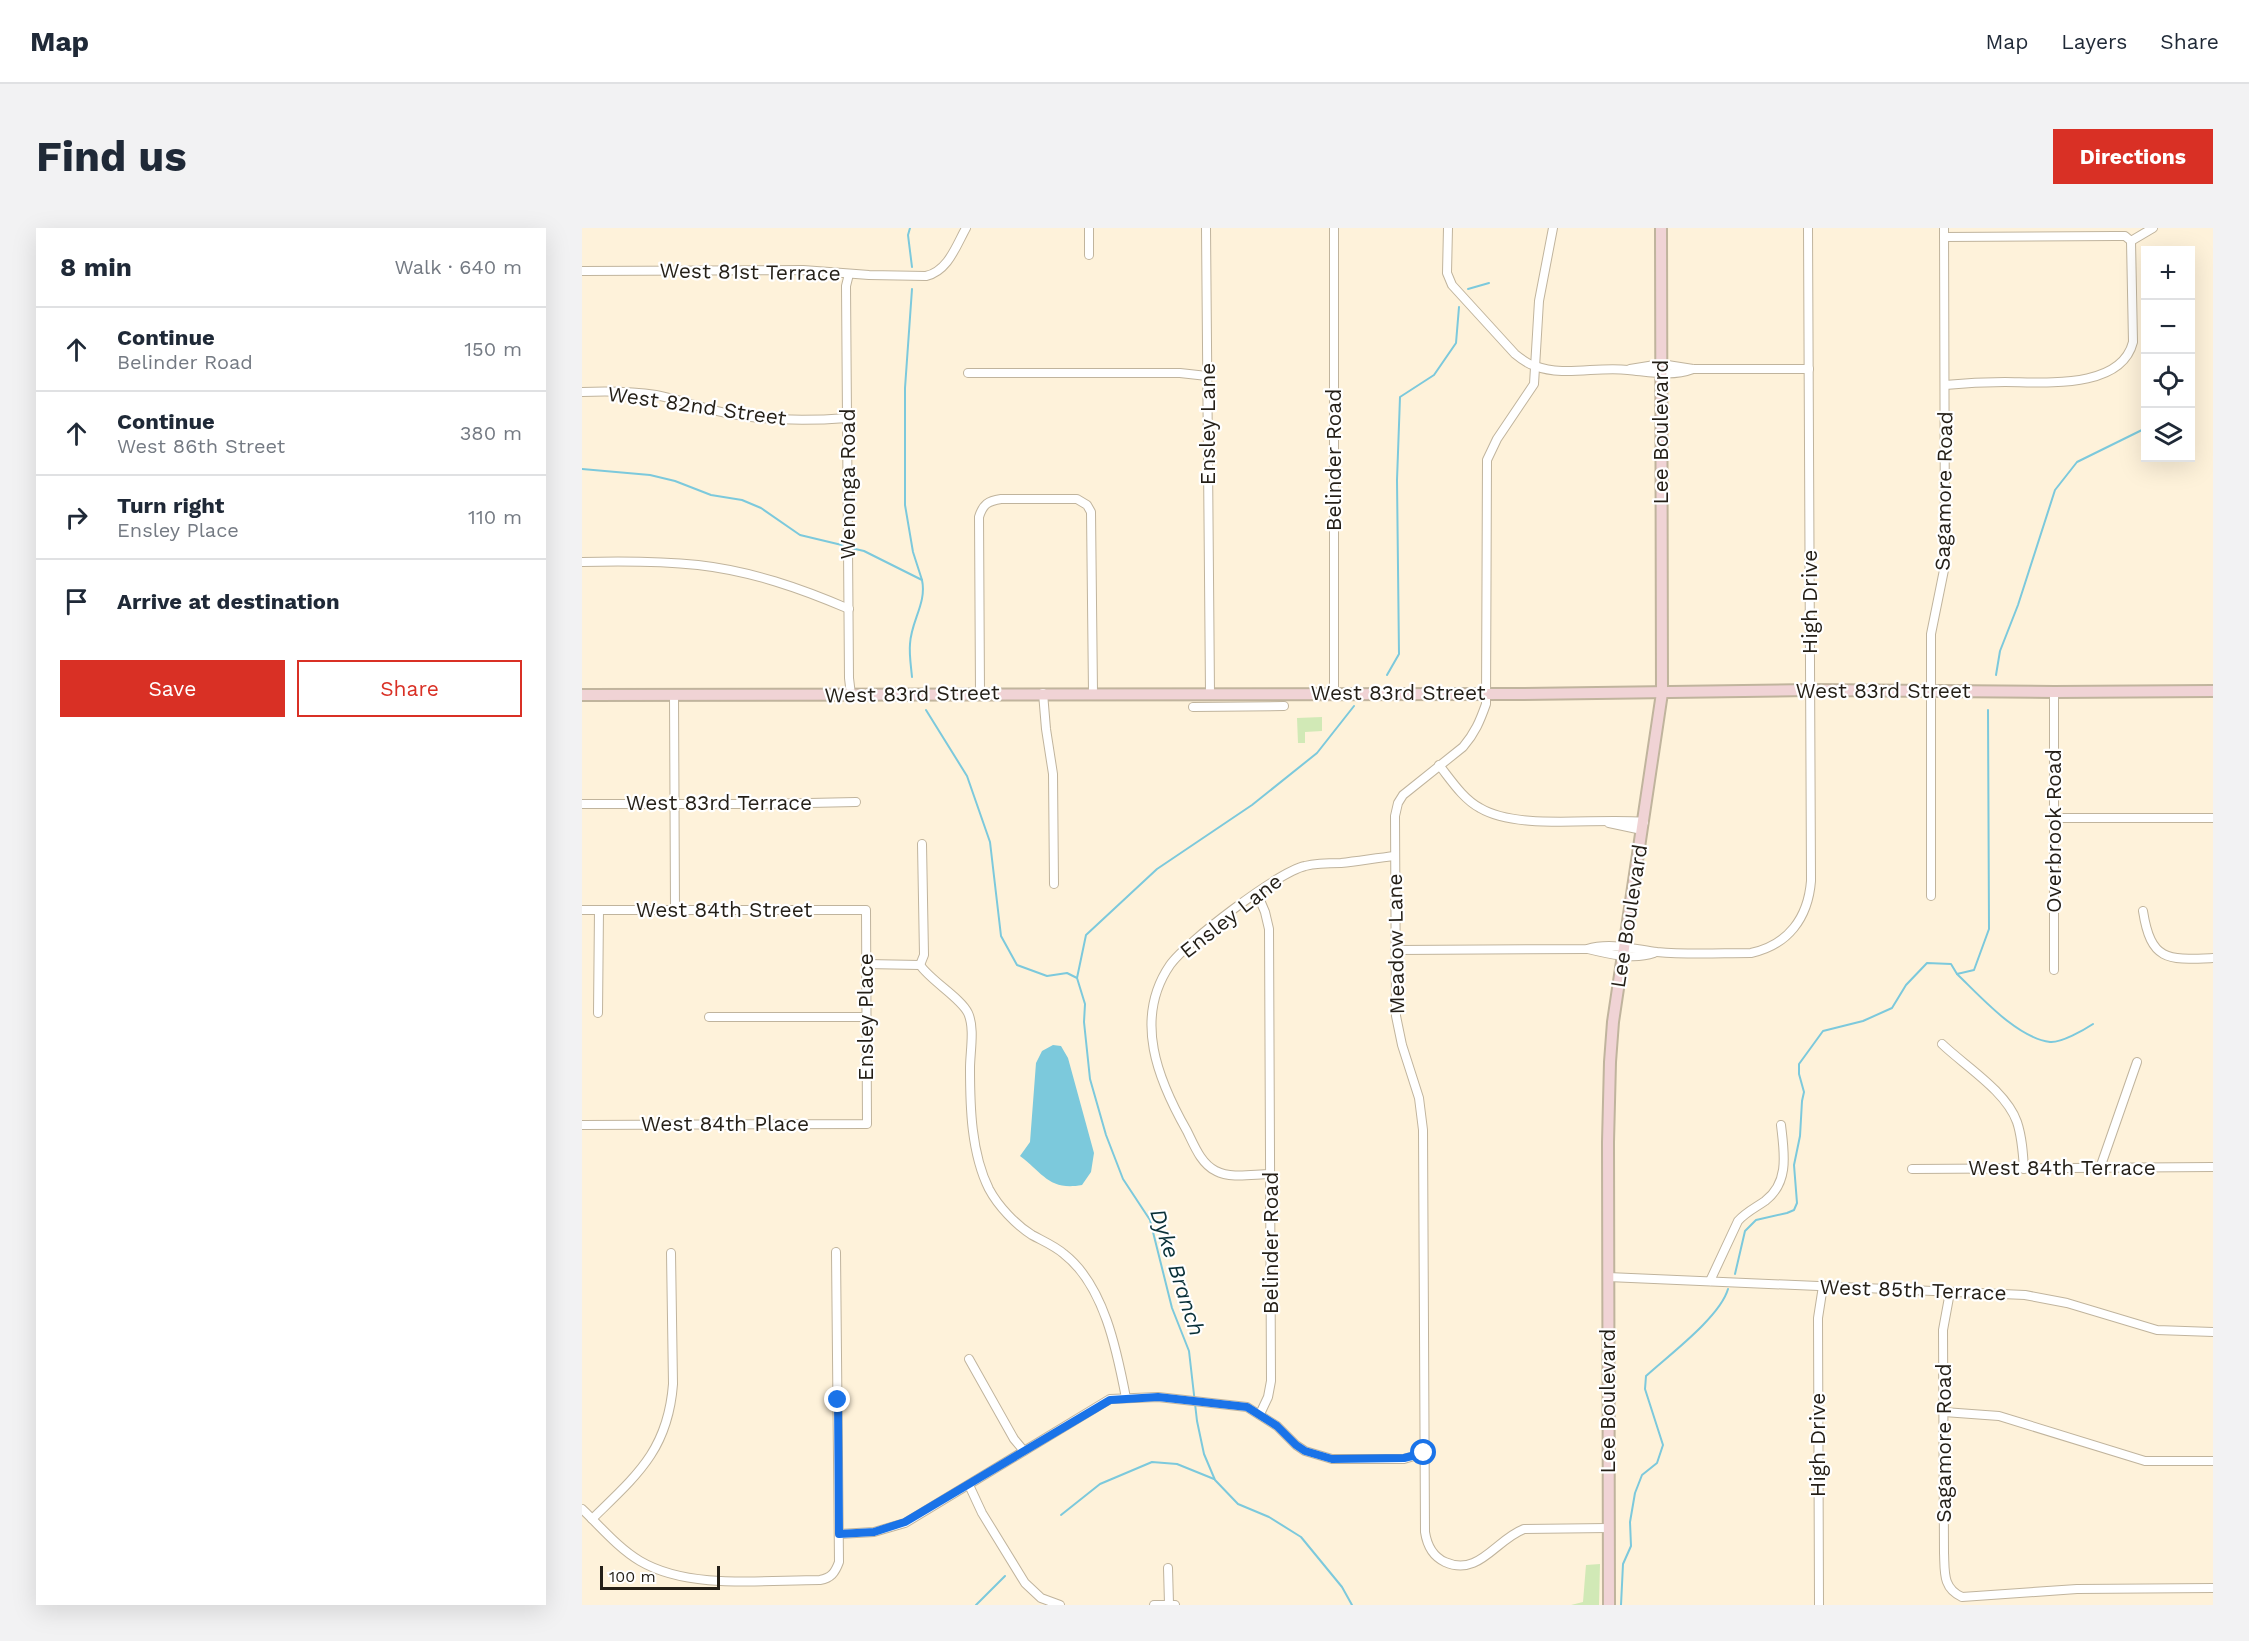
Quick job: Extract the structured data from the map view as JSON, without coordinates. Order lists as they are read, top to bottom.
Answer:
{
  "streets": {
    "street": [
      "West 81st Terrace",
      "West 82nd Street",
      "Ensley Lane",
      "Lee Boulevard",
      "Belinder Road",
      "Wenonga Road",
      "Sagamore Road",
      "High Drive",
      "West 83rd Street",
      "West 83rd Terrace",
      "Overbrook Road",
      "West 84th Street",
      "Meadow Lane",
      "Ensley Place",
      "West 84th Place",
      "West 84th Terrace",
      "West 85th Terrace"
    ]
  },
  "crossings": [
    ["West 81st Terrace", "Wenonga Road"],
    ["West 82nd Street", "Wenonga Road"],
    ["Ensley Lane", "Belinder Road"],
    ["Ensley Lane", "West 83rd Street"],
    ["Ensley Lane", "Meadow Lane"],
    ["Lee Boulevard", "High Drive"],
    ["Lee Boulevard", "West 83rd Street"],
    ["Lee Boulevard", "Meadow Lane"],
    ["Lee Boulevard", "West 85th Terrace"],
    ["Belinder Road", "West 83rd Street"],
    ["Wenonga Road", "West 83rd Street"],
    ["Sagamore Road", "West 83rd Street"],
    ["Sagamore Road", "West 85th Terrace"],
    ["High Drive", "West 83rd Street"],
    ["High Drive", "West 85th Terrace"],
    ["West 83rd Street", "Overbrook Road"],
    ["West 83rd Street", "Meadow Lane"],
    ["West 84th Street", "Ensley Place"],
    ["Ensley Place", "West 84th Place"]
  ],
  "water": ["Dyke Branch"],
  "scale_bar": "100 m",
  "page": {
    "header": "Map",
    "nav": ["Map", "Layers", "Share"],
    "buttons": [
      "Directions",
      ["Save", "Share"]
    ],
    "title": "Find us",
    "heading": ["8 min", "Walk · 640 m"],
    "map_buttons": ["+", "−"],
    "list": [
      ["Continue", "Belinder Road", "150 m"],
      ["Continue", "West 86th Street", "380 m"],
      ["Turn right", "Ensley Place", "110 m"],
      "Arrive at destination"
    ],
    "scale": "100 m"
  }
}
